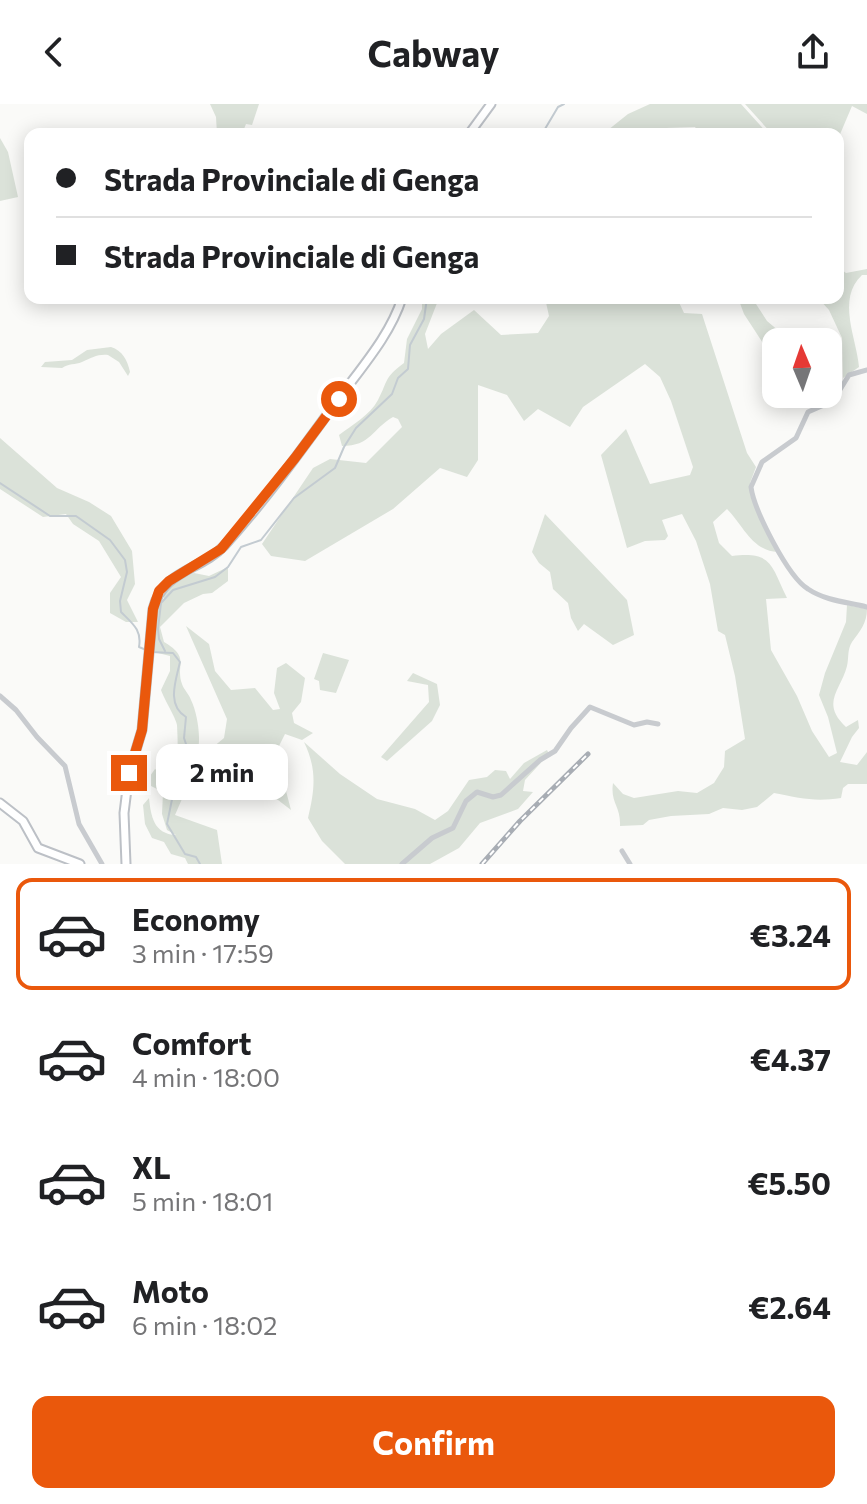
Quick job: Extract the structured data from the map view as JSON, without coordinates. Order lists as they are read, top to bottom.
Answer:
{
  "north": "top",
  "page": {
    "header": "Cabway",
    "banner": ["Strada Provinciale di Genga", "Strada Provinciale di Genga"],
    "bubble": "2 min",
    "list": [
      {
        "name": "Economy",
        "note": "3 min · 17:59",
        "value": "€3.24"
      },
      {
        "name": "Comfort",
        "note": "4 min · 18:00",
        "value": "€4.37"
      },
      {
        "name": "XL",
        "note": "5 min · 18:01",
        "value": "€5.50"
      },
      {
        "name": "Moto",
        "note": "6 min · 18:02",
        "value": "€2.64"
      }
    ],
    "buttons": "Confirm"
  }
}
